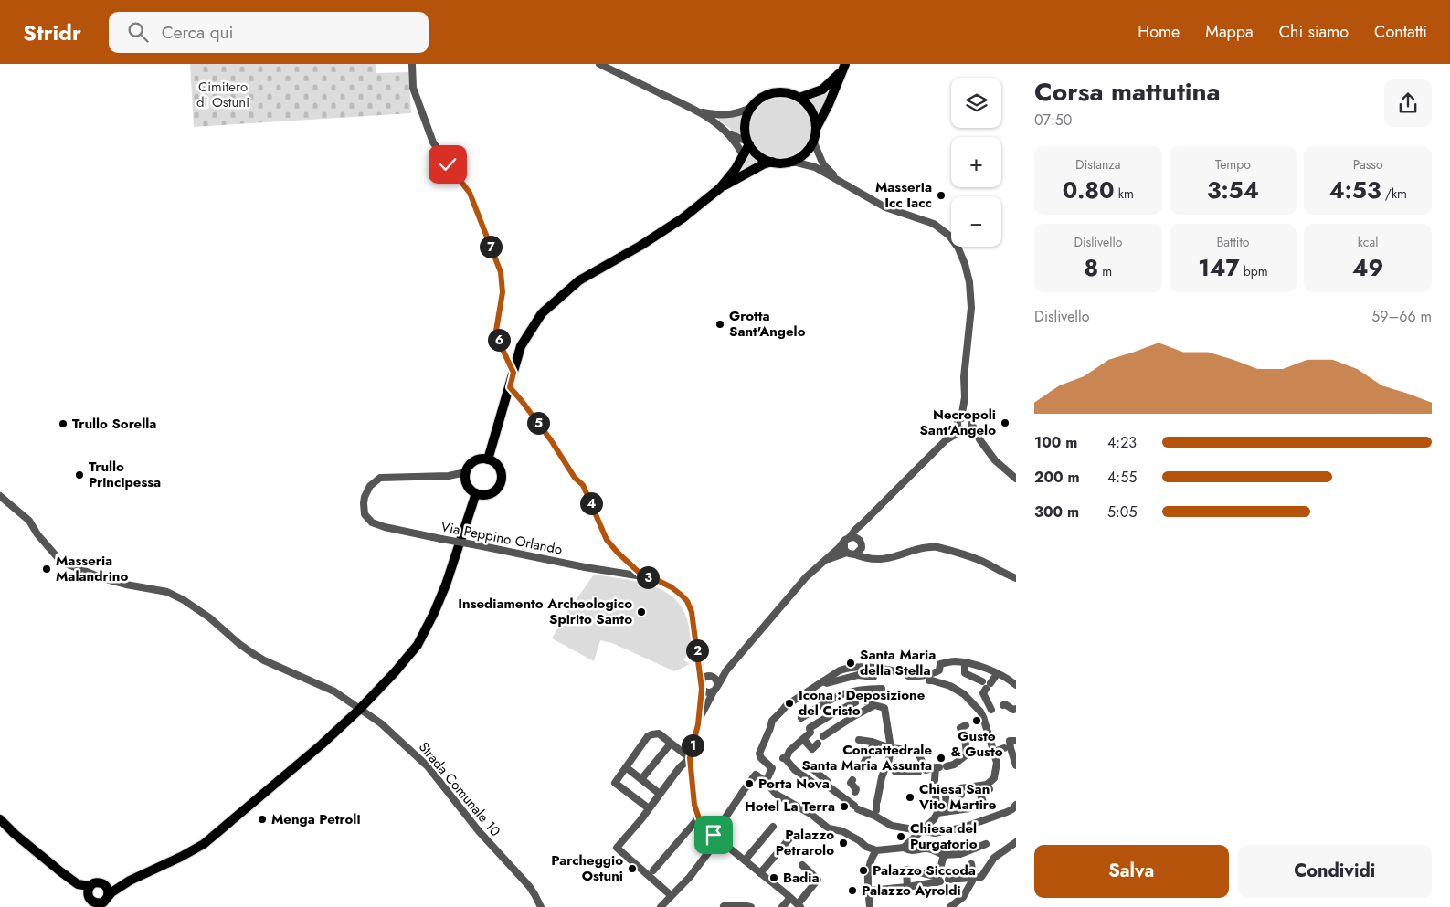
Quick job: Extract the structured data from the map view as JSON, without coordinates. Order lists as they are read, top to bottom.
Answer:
{
  "streets": {
    "street": ["Via Peppino Orlando", "Strada Comunale 10"]
  },
  "parks": ["Cimitero di Ostuni"],
  "places": [
    "Masseria Icc Iacc",
    "Grotta Sant'Angelo",
    "Necropoli Sant'Angelo",
    "Trullo Sorella",
    "Trullo Principessa",
    "Masseria Malandrino",
    "Insediamento Archeologico Spirito Santo",
    "Santa Maria della Stella",
    "Icona : Deposizione del Cristo",
    "Gusto & Gusto",
    "Concattedrale Santa Maria Assunta",
    "Porta Nova",
    "Chiesa San Vito Martire",
    "Hotel La Terra",
    "Menga Petroli",
    "Chiesa del Purgatorio",
    "Palazzo Petrarolo",
    "Parcheggio Ostuni",
    "Palazzo Siccoda",
    "Badia",
    "Palazzo Ayroldi"
  ],
  "page": {
    "header": "Stridr",
    "search": "Cerca qui",
    "nav": [
      "Home",
      "Mappa",
      "Chi siamo",
      "Contatti"
    ],
    "heading": ["Corsa mattutina", "07:50"],
    "map_buttons": ["+", "−"],
    "stats": [
      ["Distanza", "0.80 km"],
      ["Tempo", "3:54"],
      ["Passo", "4:53 /km"],
      ["Dislivello", "8 m"],
      ["Battito", "147 bpm"],
      ["kcal", "49"]
    ],
    "pins": [
      "7",
      "6",
      "5",
      "4",
      "3",
      "2",
      "1"
    ],
    "chart": ["Dislivello", "59–66 m"],
    "list": [
      {
        "name": "100 m",
        "note": "4:23"
      },
      {
        "name": "200 m",
        "note": "4:55"
      },
      {
        "name": "300 m",
        "note": "5:05"
      }
    ],
    "buttons": ["Salva", "Condividi"]
  }
}
